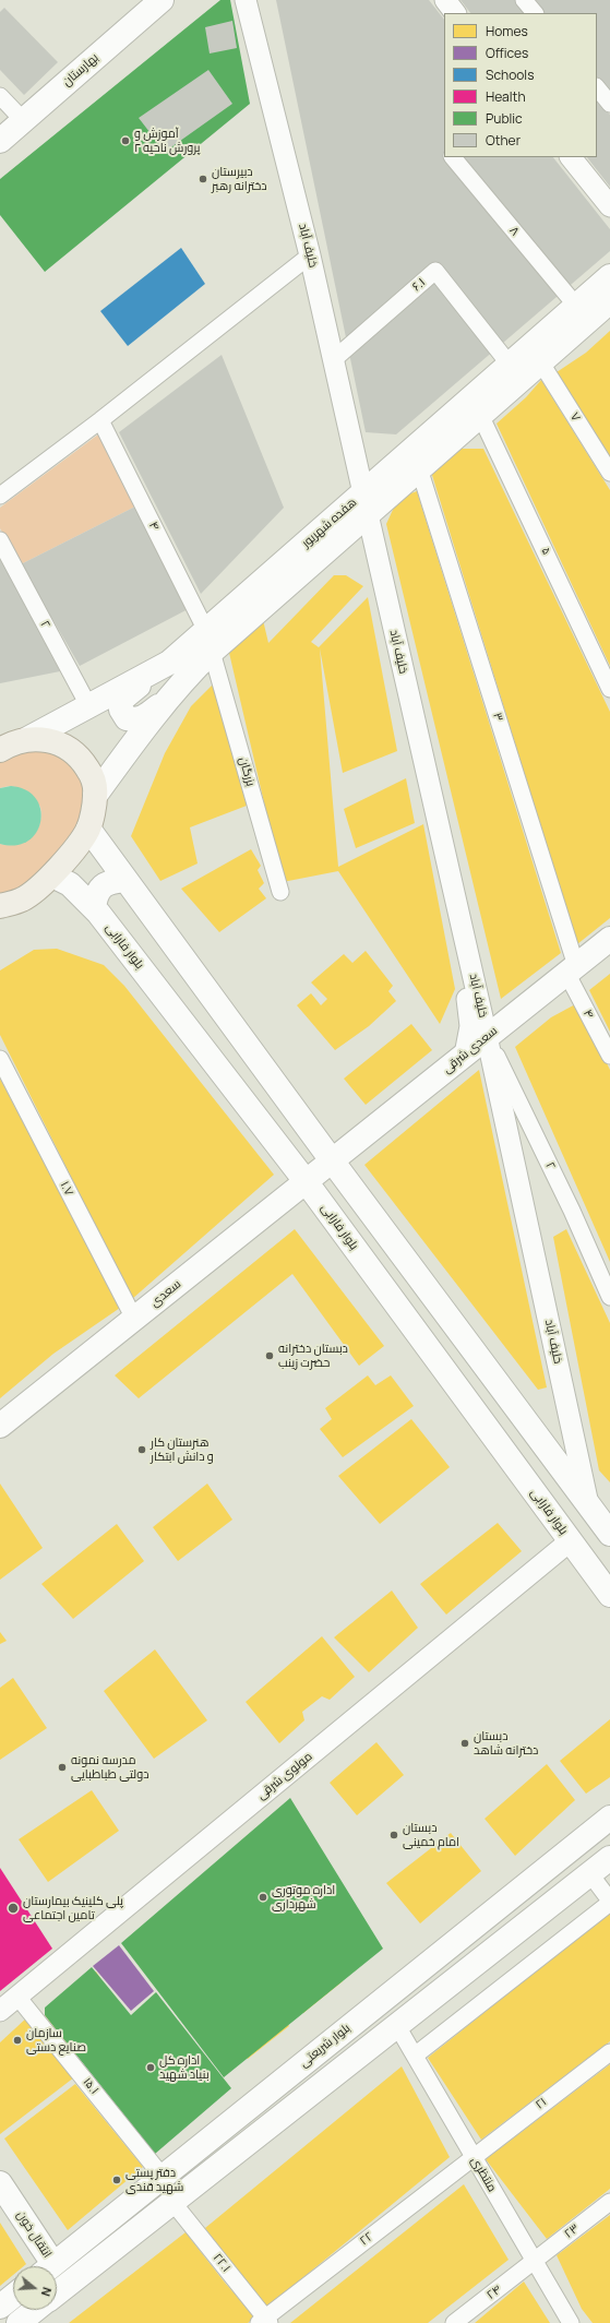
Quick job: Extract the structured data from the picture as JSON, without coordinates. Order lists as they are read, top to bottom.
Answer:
{
  "streets": {
    "main road": [
      "بهارستان",
      "هفده شهریور",
      "بلوار فارابی",
      "سعدی شرقی",
      "سعدی",
      "بلوار شریعتی",
      "انتقال خون"
    ],
    "street": [
      "۸",
      "خلیف آباد",
      "۶.۱",
      "۷",
      "۴",
      "۵",
      "۲",
      "۳",
      "بزرگان",
      "۱.۷",
      "مولوی شرقی",
      "۱۵.۱",
      "۲۱",
      "منتظری",
      "۲۳",
      "۲۲",
      "۲۲.۱",
      "۲۴"
    ]
  },
  "crossings": [
    ["۸", "هفده شهریور"],
    ["خلیف آباد", "۶.۱"],
    ["خلیف آباد", "هفده شهریور"],
    ["خلیف آباد", "۲"],
    ["خلیف آباد", "سعدی شرقی"],
    ["۶.۱", "هفده شهریور"],
    ["۷", "هفده شهریور"],
    ["هفده شهریور", "۴"],
    ["هفده شهریور", "۵"],
    ["هفده شهریور", "۲"],
    ["هفده شهریور", "۳"],
    ["هفده شهریور", "بزرگان"],
    ["۴", "۳"],
    ["۴", "بزرگان"],
    ["۴", "سعدی شرقی"],
    ["۲", "سعدی شرقی"],
    ["۳", "سعدی شرقی"],
    ["بلوار فارابی", "سعدی"],
    ["بلوار فارابی", "مولوی شرقی"],
    ["سعدی شرقی", "سعدی"],
    ["۱.۷", "سعدی"],
    ["مولوی شرقی", "۱۵.۱"],
    ["بلوار شریعتی", "۱۵.۱"],
    ["۲۱", "منتظری"],
    ["۲۱", "۲۲"],
    ["منتظری", "۲۳"],
    ["منتظری", "۲۲"],
    ["منتظری", "۲۴"],
    ["۲۳", "۲۴"],
    ["۲۲", "۲۲.۱"]
  ],
  "places": [
    "آموزش و پرورش ناحیه ۲",
    "دبیرستان دخترانه رهبر",
    "دبستان دخترانه حضرت زینب",
    "هنرستان کار و دانش ابتکار",
    "دبستان دخترانه شاهد",
    "مدرسه نمونه دولتی طباطبایی",
    "دبستان امام خمینی",
    "اداره موتوری شهرداری",
    "پلی کلینیک بیمارستان تامین اجتماعی",
    "سازمان صنایع دستی",
    "اداره کل بنیاد شهید",
    "دفتر پستی شهید قندی"
  ],
  "legend": [
    "Homes",
    "Offices",
    "Schools",
    "Health",
    "Public",
    "Other"
  ],
  "north": "right"
}
